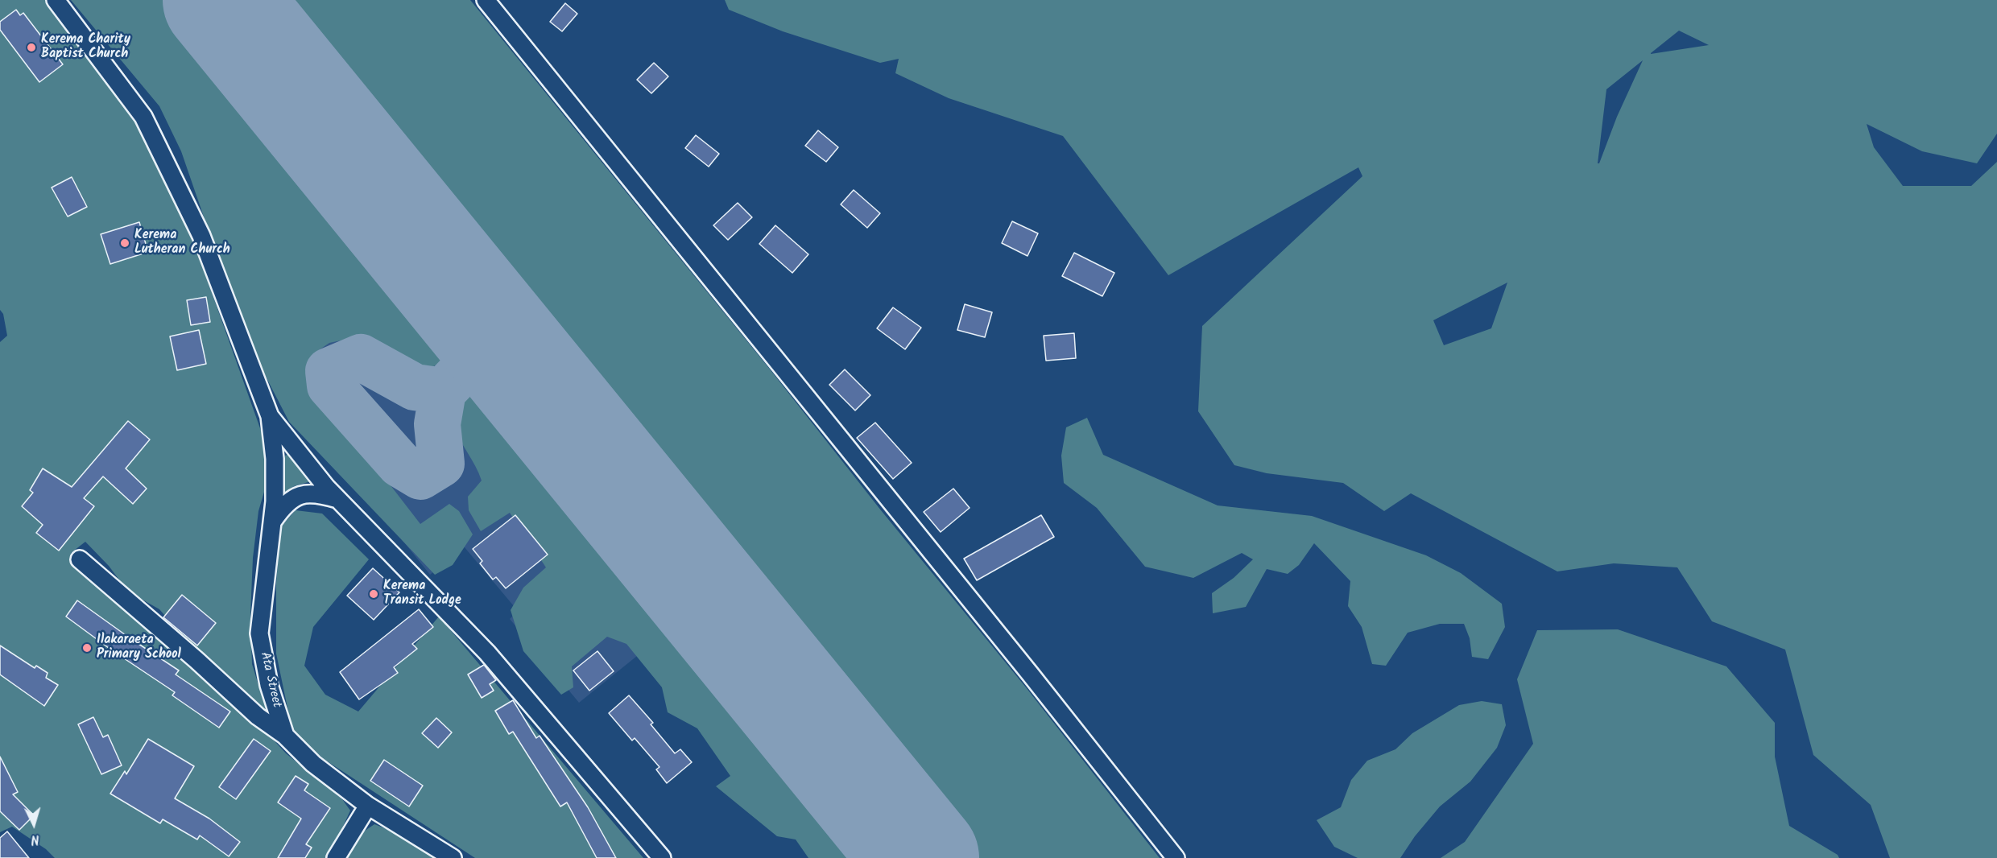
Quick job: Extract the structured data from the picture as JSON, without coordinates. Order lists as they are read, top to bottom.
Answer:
{
  "streets": {
    "street": ["Ata Street"]
  },
  "places": [
    "Kerema Charity Baptist Church",
    "Kerema Lutheran Church",
    "Kerema Transit Lodge",
    "Ilakaraeta Primary School"
  ],
  "north": "bottom"
}
